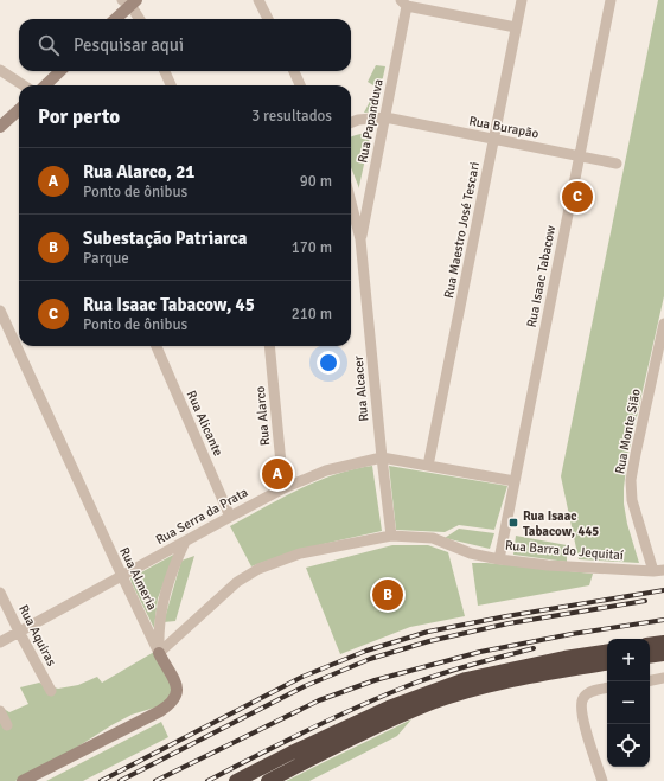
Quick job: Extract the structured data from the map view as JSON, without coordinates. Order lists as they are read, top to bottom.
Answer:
{
  "streets": {
    "street": [
      "Rua Papanduva",
      "Rua Burapão",
      "Rua Maestro José Tescari",
      "Rua Isaac Tabacow",
      "Rua Alcacer",
      "Rua Alarco",
      "Rua Alicante",
      "Rua Monte Sião",
      "Rua Serra da Prata",
      "Rua Barra do Jequitaí",
      "Rua Almeria",
      "Rua Aquiras"
    ]
  },
  "crossings": [
    ["Rua Papanduva", "Rua Burapão"],
    ["Rua Papanduva", "Rua Alcacer"],
    ["Rua Burapão", "Rua Maestro José Tescari"],
    ["Rua Burapão", "Rua Isaac Tabacow"],
    ["Rua Maestro José Tescari", "Rua Serra da Prata"],
    ["Rua Isaac Tabacow", "Rua Serra da Prata"],
    ["Rua Isaac Tabacow", "Rua Barra do Jequitaí"],
    ["Rua Alcacer", "Rua Serra da Prata"],
    ["Rua Alcacer", "Rua Barra do Jequitaí"],
    ["Rua Alarco", "Rua Serra da Prata"],
    ["Rua Alicante", "Rua Serra da Prata"],
    ["Rua Monte Sião", "Rua Barra do Jequitaí"],
    ["Rua Serra da Prata", "Rua Almeria"],
    ["Rua Serra da Prata", "Rua Aquiras"],
    ["Rua Barra do Jequitaí", "Rua Almeria"]
  ],
  "places": {
    "transit": ["Rua Isaac Tabacow, 445"]
  },
  "page": {
    "search": "Pesquisar aqui",
    "heading": ["Por perto", "3 resultados"],
    "list": [
      {
        "mark": "A",
        "name": "Rua Alarco, 21",
        "note": "Ponto de ônibus",
        "value": "90 m"
      },
      {
        "mark": "B",
        "name": "Subestação Patriarca",
        "note": "Parque",
        "value": "170 m"
      },
      {
        "mark": "C",
        "name": "Rua Isaac Tabacow, 45",
        "note": "Ponto de ônibus",
        "value": "210 m"
      }
    ],
    "pins": ["C", "A", "B"],
    "map_buttons": ["+", "−"]
  }
}
